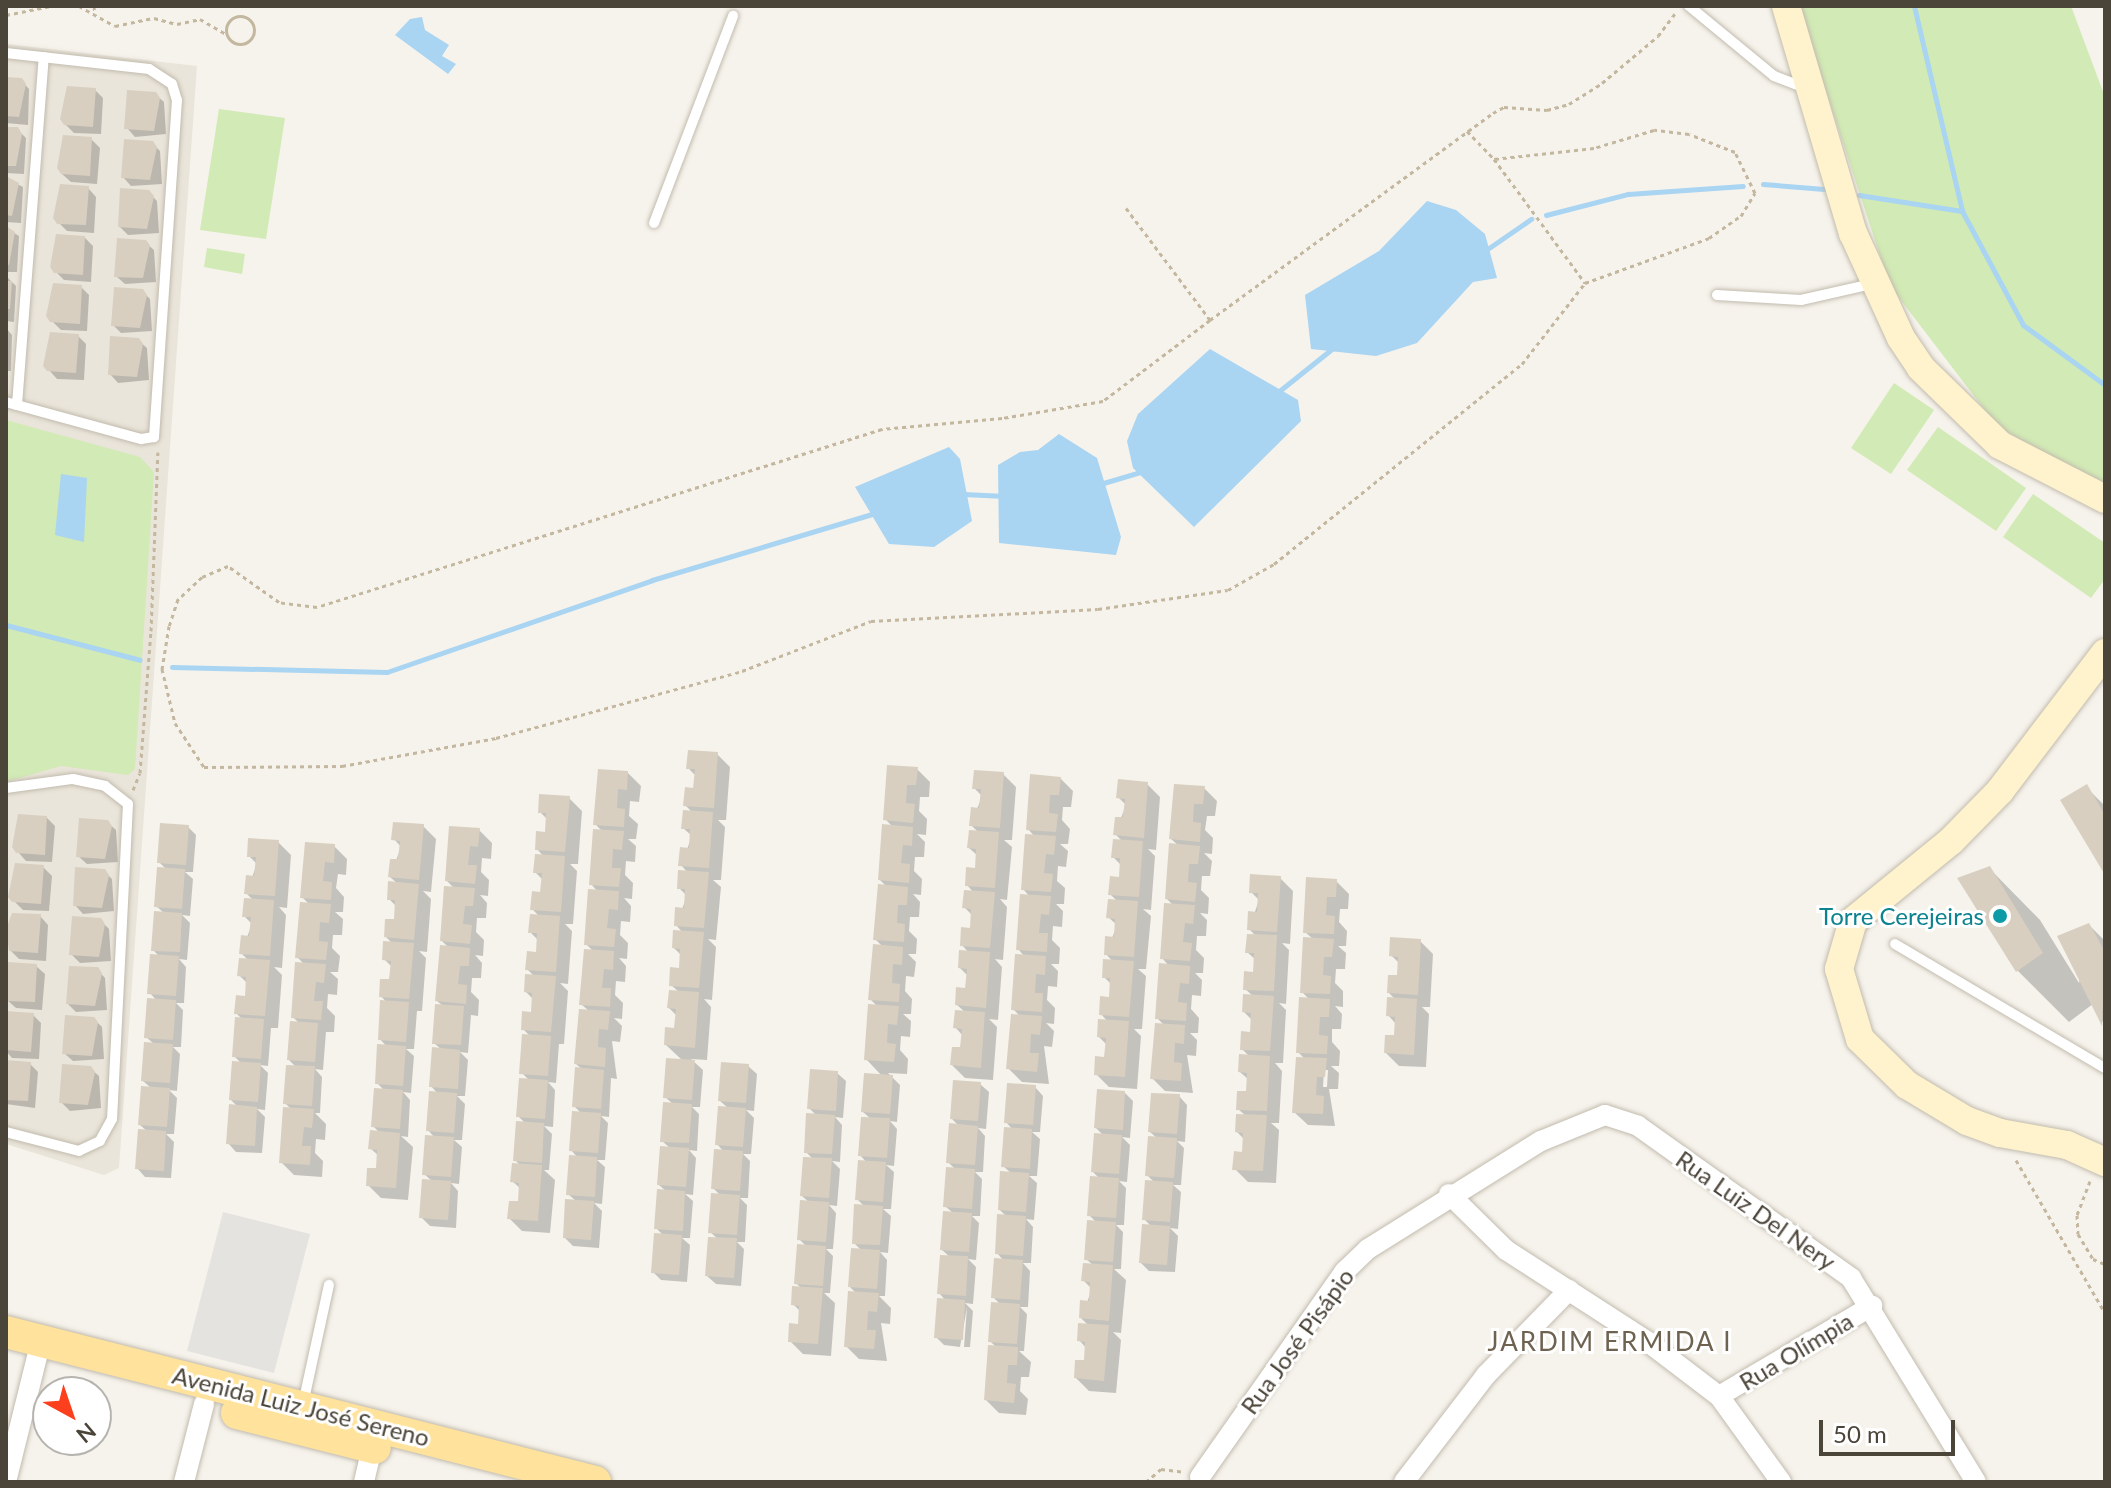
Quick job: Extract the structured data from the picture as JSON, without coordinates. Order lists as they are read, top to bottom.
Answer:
{
  "streets": {
    "main road": ["Avenida Luiz José Sereno"],
    "street": ["Rua Luiz Del Nery", "Rua José Pisápio", "Rua Olímpia"]
  },
  "crossings": [
    ["Rua Luiz Del Nery", "Rua José Pisápio"],
    ["Rua Luiz Del Nery", "Rua Olímpia"]
  ],
  "districts": ["JARDIM ERMIDA I"],
  "places": ["Torre Cerejeiras"],
  "scale_bar": "50 m",
  "north": "bottom right"
}
